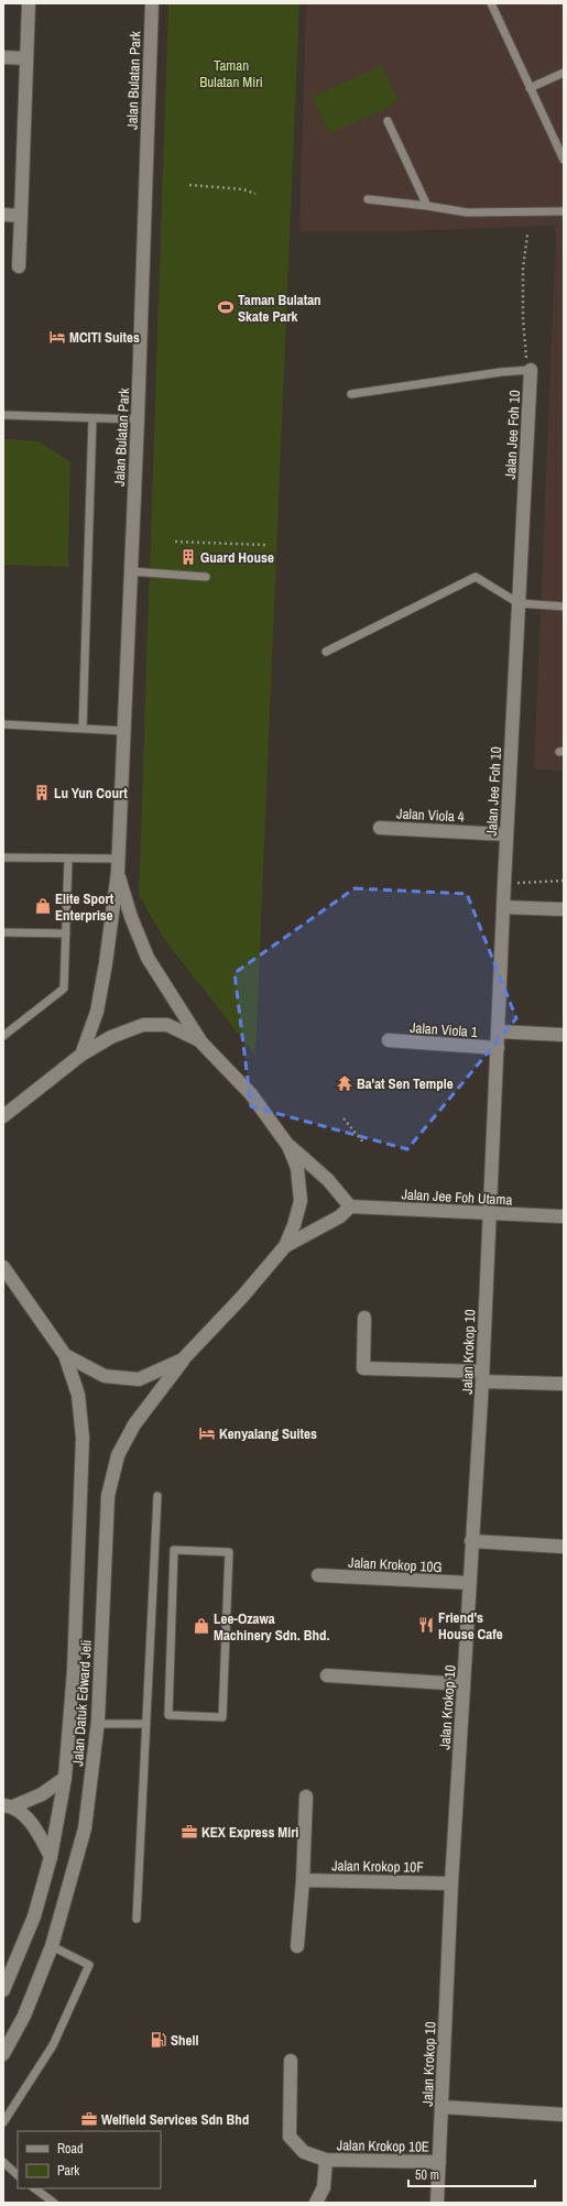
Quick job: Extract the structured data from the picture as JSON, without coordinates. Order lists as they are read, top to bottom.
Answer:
{
  "streets": {
    "street": [
      "Jalan Bulatan Park",
      "Jalan Jee Foh 10",
      "Jalan Viola 4",
      "Jalan Viola 1",
      "Jalan Jee Foh Utama",
      "Jalan Krokop 10",
      "Jalan Krokop 10G",
      "Jalan Datuk Edward Jeli",
      "Jalan Krokop 10F",
      "Jalan Krokop 10E"
    ]
  },
  "crossings": [
    ["Jalan Jee Foh 10", "Jalan Viola 4"],
    ["Jalan Jee Foh 10", "Jalan Viola 1"],
    ["Jalan Jee Foh 10", "Jalan Jee Foh Utama"],
    ["Jalan Jee Foh 10", "Jalan Krokop 10"],
    ["Jalan Jee Foh Utama", "Jalan Krokop 10"],
    ["Jalan Krokop 10", "Jalan Krokop 10G"],
    ["Jalan Krokop 10", "Jalan Krokop 10F"],
    ["Jalan Krokop 10", "Jalan Krokop 10E"]
  ],
  "parks": ["Taman Bulatan Miri"],
  "places": {
    "sports": ["Taman Bulatan Skate Park"],
    "hotel": ["MCITI Suites", "Kenyalang Suites"],
    "building": ["Guard House", "Lu Yun Court"],
    "shop": ["Elite Sport Enterprise", "Lee-Ozawa Machinery Sdn. Bhd."],
    "temple": ["Ba'at Sen Temple"],
    "restaurant": ["Friend's House Cafe"],
    "office": ["KEX Express Miri", "Welfield Services Sdn Bhd"],
    "fuel station": ["Shell"]
  },
  "legend": ["Road", "Park"],
  "scale_bar": "50 m"
}
